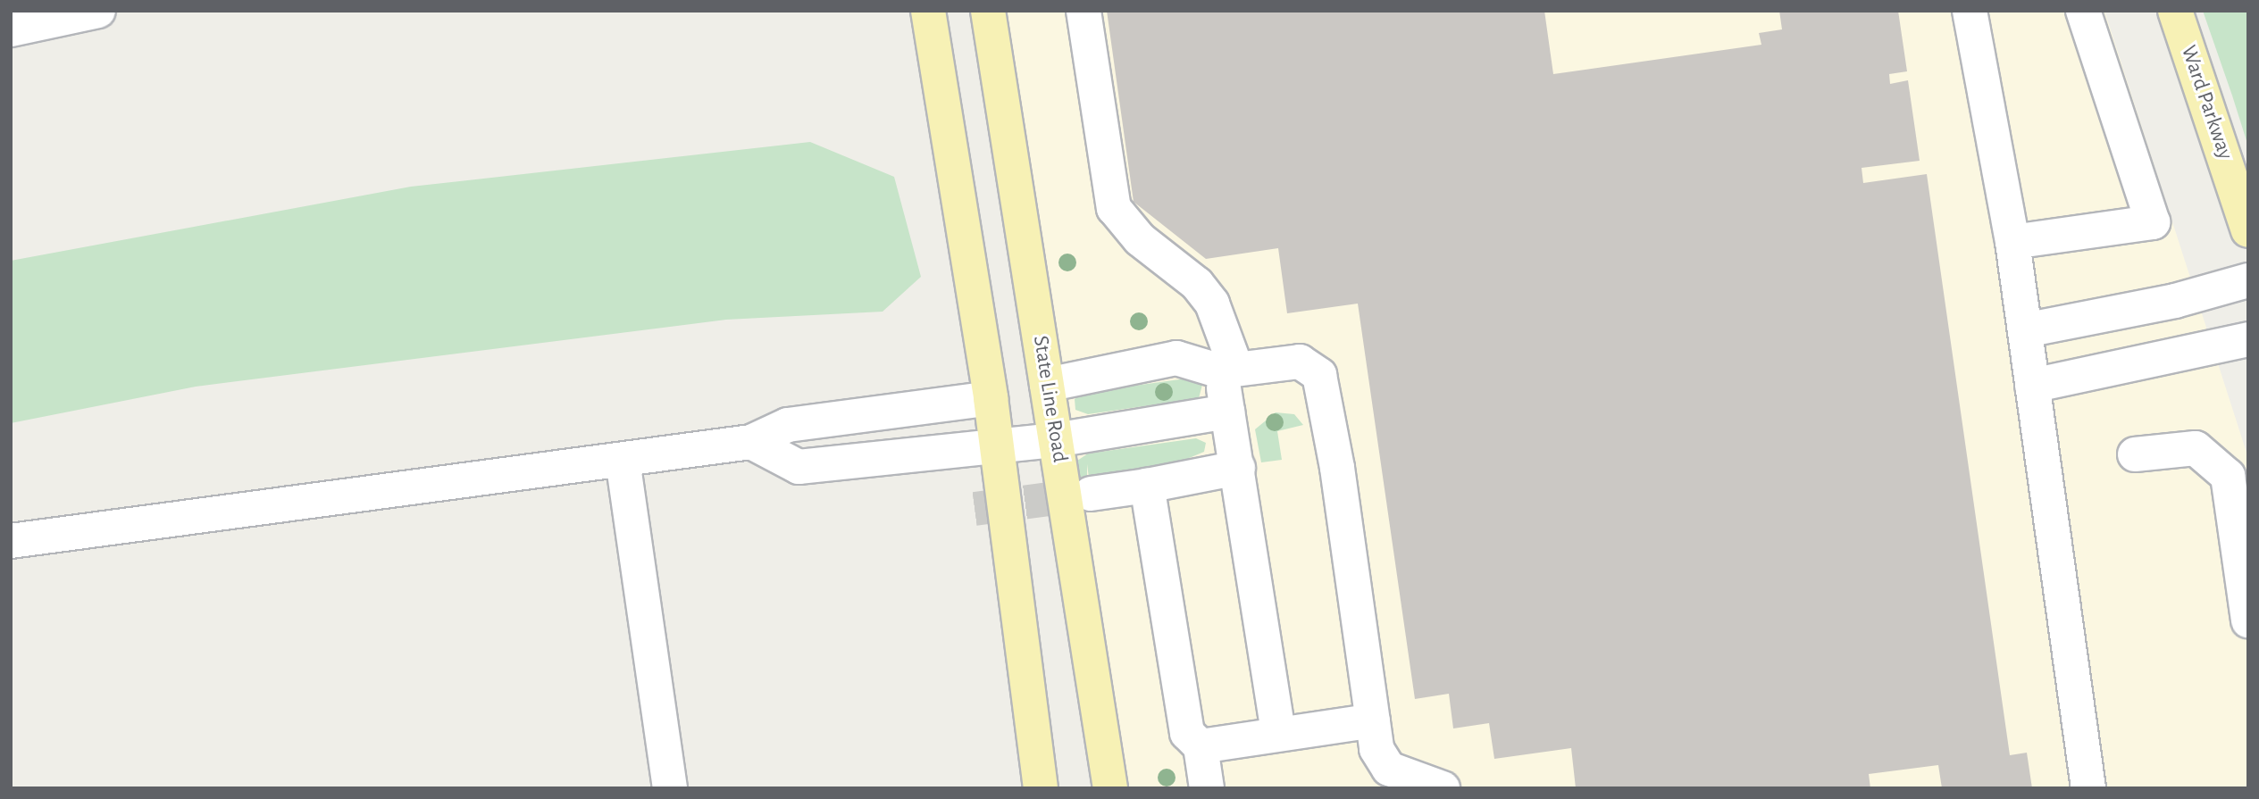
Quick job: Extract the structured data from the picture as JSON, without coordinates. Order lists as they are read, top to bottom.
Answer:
{
  "streets": {
    "main road": ["Ward Parkway", "State Line Road"]
  }
}
